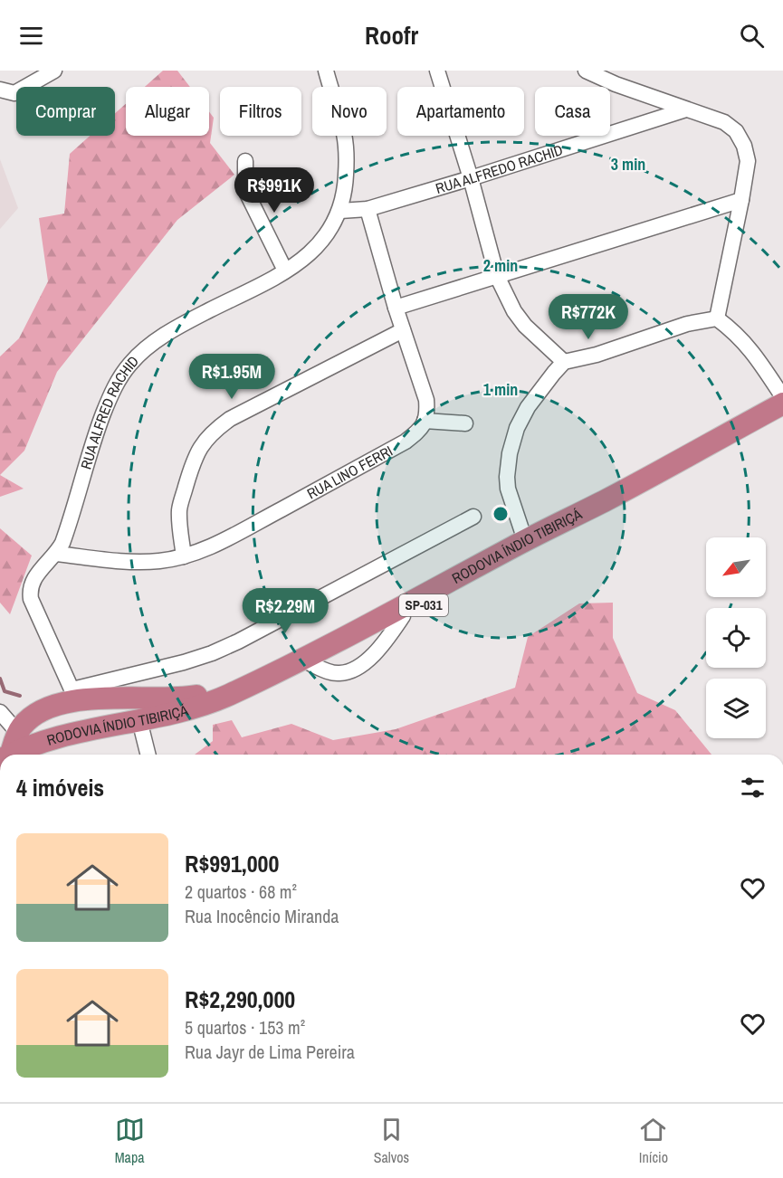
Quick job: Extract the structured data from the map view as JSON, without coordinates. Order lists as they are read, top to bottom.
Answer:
{
  "streets": {
    "highway": ["RODOVIA ÍNDIO TIBIRIÇÁ", "SP-031"],
    "street": ["RUA ALFREDO RACHID", "RUA ALFRED RACHID", "RUA LINO FERRI"]
  },
  "crossings": [
    ["RUA ALFREDO RACHID", "RUA ALFRED RACHID"],
    ["RUA ALFRED RACHID", "RUA LINO FERRI"]
  ],
  "north": "bottom left",
  "page": {
    "header": "Roofr",
    "chip": [
      "Comprar",
      "Alugar",
      "Filtros",
      "Novo",
      "Apartamento",
      "Casa"
    ],
    "price": [
      "R$991K",
      "R$772K",
      "R$1.95M",
      "R$2.29M"
    ],
    "heading": "4 imóveis",
    "list": [
      {
        "name": "R$991,000",
        "note": "2 quartos · 68 m² · Rua Inocêncio Miranda"
      },
      {
        "name": "R$2,290,000",
        "note": "5 quartos · 153 m² · Rua Jayr de Lima Pereira"
      }
    ],
    "tabs": ["Mapa", "Salvos", "Início"]
  },
  "rings": ["3 min", "2 min", "1 min"]
}
